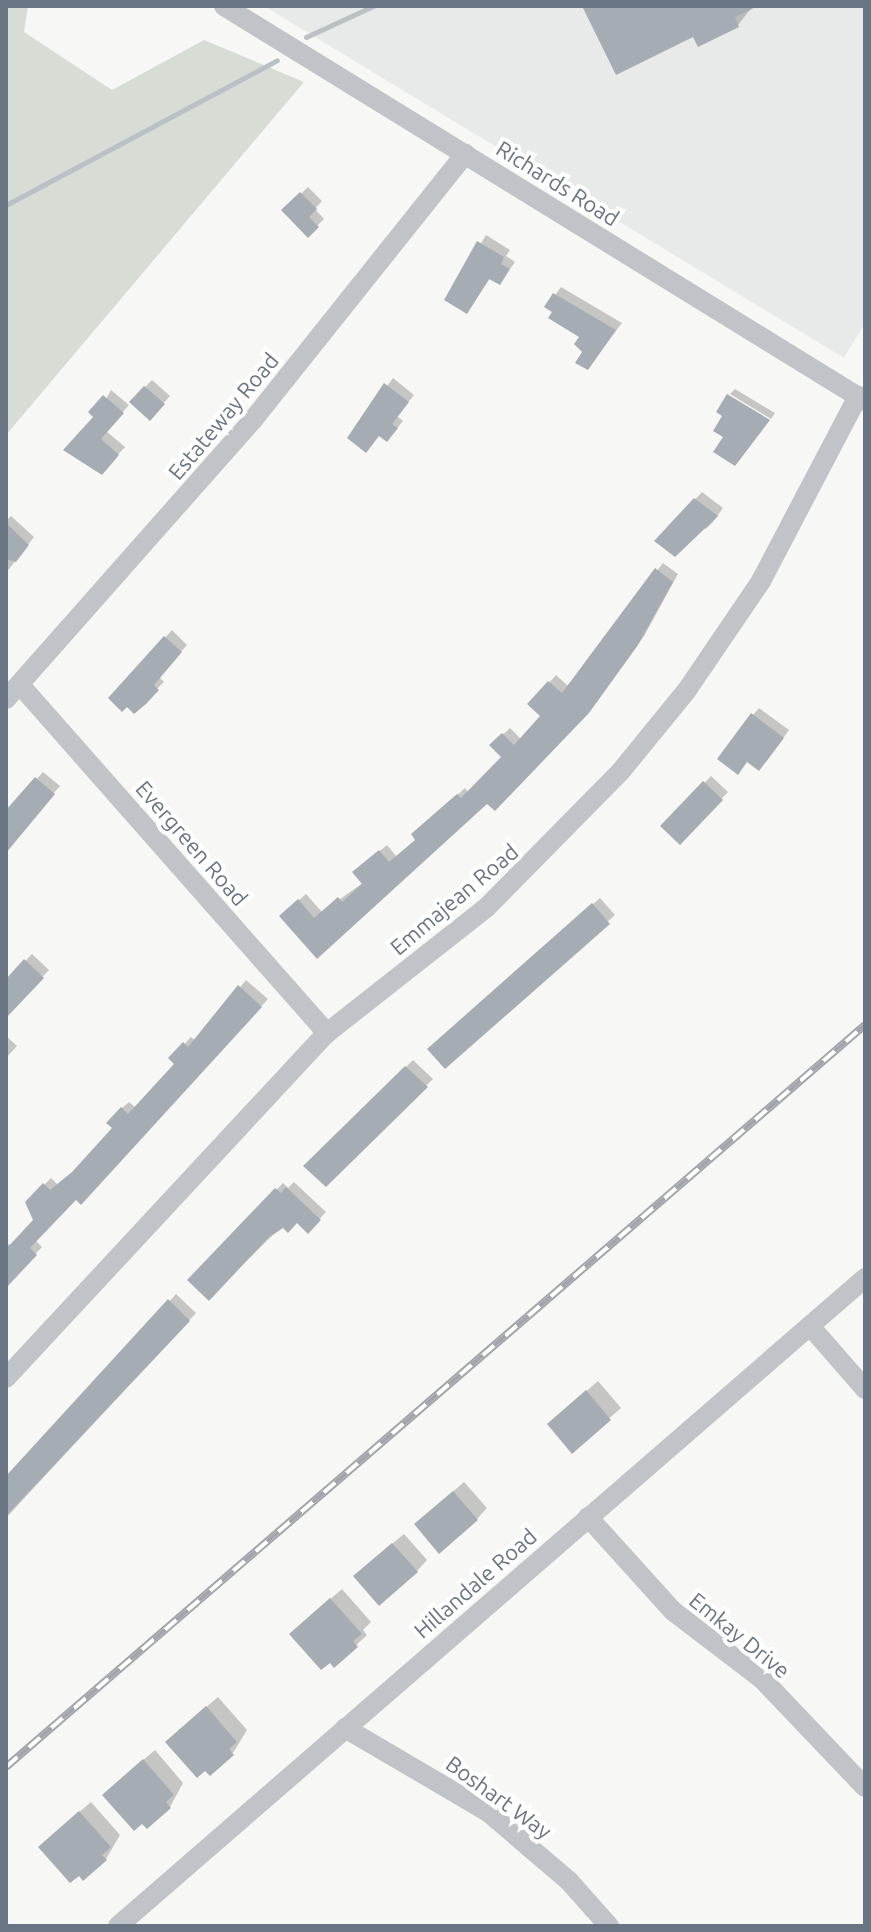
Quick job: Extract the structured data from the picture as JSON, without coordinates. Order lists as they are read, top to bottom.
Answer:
{
  "streets": {
    "street": [
      "Richards Road",
      "Estateway Road",
      "Evergreen Road",
      "Emmajean Road",
      "Hillandale Road",
      "Emkay Drive",
      "Boshart Way"
    ]
  },
  "crossings": [
    ["Richards Road", "Estateway Road"],
    ["Richards Road", "Emmajean Road"],
    ["Estateway Road", "Evergreen Road"],
    ["Evergreen Road", "Emmajean Road"],
    ["Hillandale Road", "Emkay Drive"],
    ["Hillandale Road", "Boshart Way"]
  ]
}
